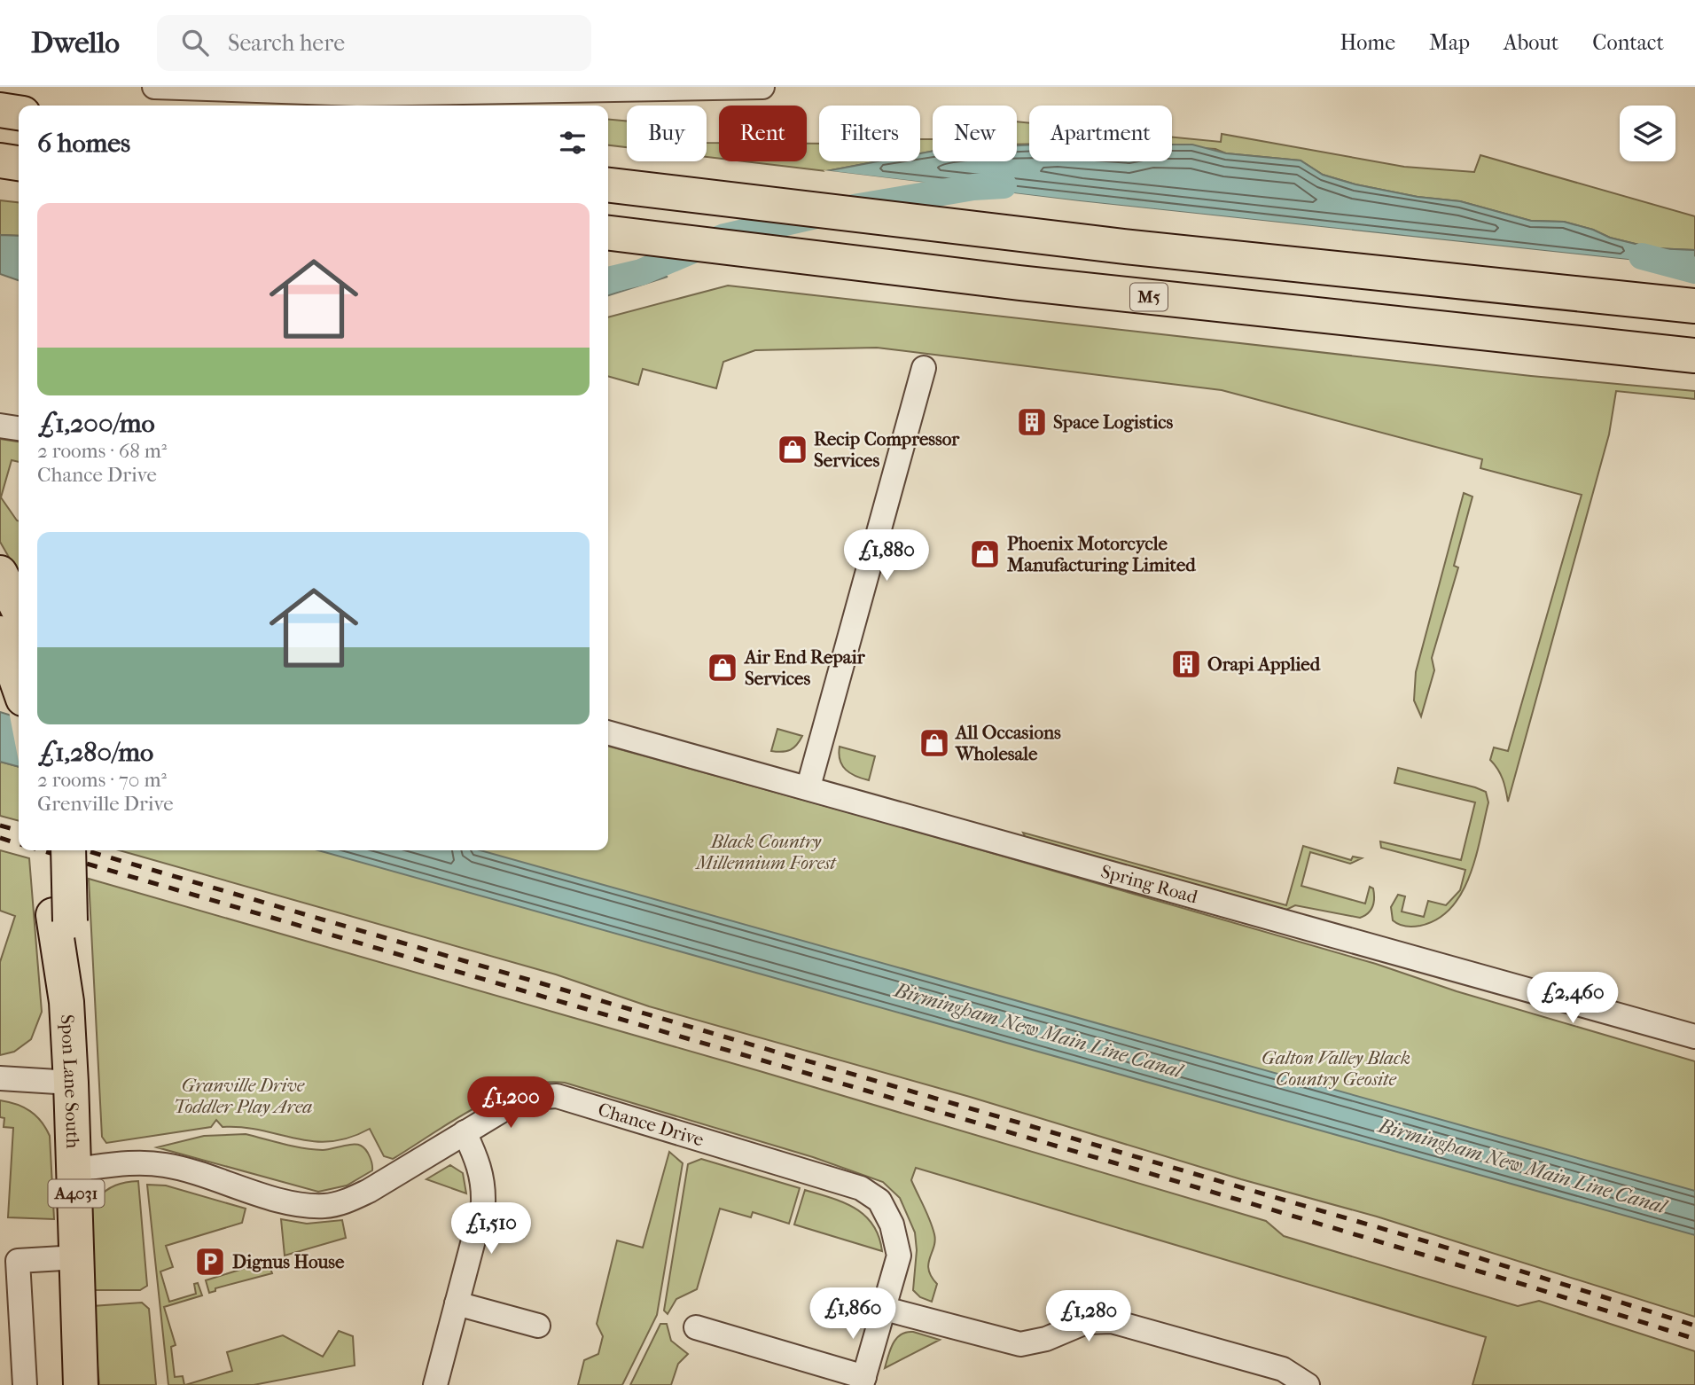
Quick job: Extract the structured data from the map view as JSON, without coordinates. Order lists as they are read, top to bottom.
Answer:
{
  "streets": {
    "main road": ["M5", "Spon Lane South", "A4031"],
    "street": ["Spring Road", "Chance Drive"]
  },
  "crossings": [
    ["Spon Lane South", "Chance Drive"]
  ],
  "water": ["Birmingham New Main Line Canal"],
  "parks": ["Black Country Millennium Forest", "Galton Valley Black Country Geosite", "Granville Drive Toddler Play Area"],
  "places": {
    "building": ["Space Logistics", "Orapi Applied"],
    "shop": [
      "Recip Compressor Services",
      "Phoenix Motorcycle Manufacturing Limited",
      "Air End Repair Services",
      "All Occasions Wholesale"
    ],
    "parking": ["Dignus House"]
  },
  "page": {
    "header": "Dwello",
    "search": "Search here",
    "nav": [
      "Home",
      "Map",
      "About",
      "Contact"
    ],
    "chip": [
      "Buy",
      "Rent",
      "Filters",
      "New",
      "Apartment"
    ],
    "heading": "6 homes",
    "list": [
      {
        "name": "£1,200/mo",
        "note": "2 rooms · 68 m² · Chance Drive"
      },
      {
        "name": "£1,280/mo",
        "note": "2 rooms · 70 m² · Grenville Drive"
      }
    ],
    "price": [
      "£1,880",
      "£2,460",
      "£1,200",
      "£1,510",
      "£1,860",
      "£1,280"
    ]
  }
}
